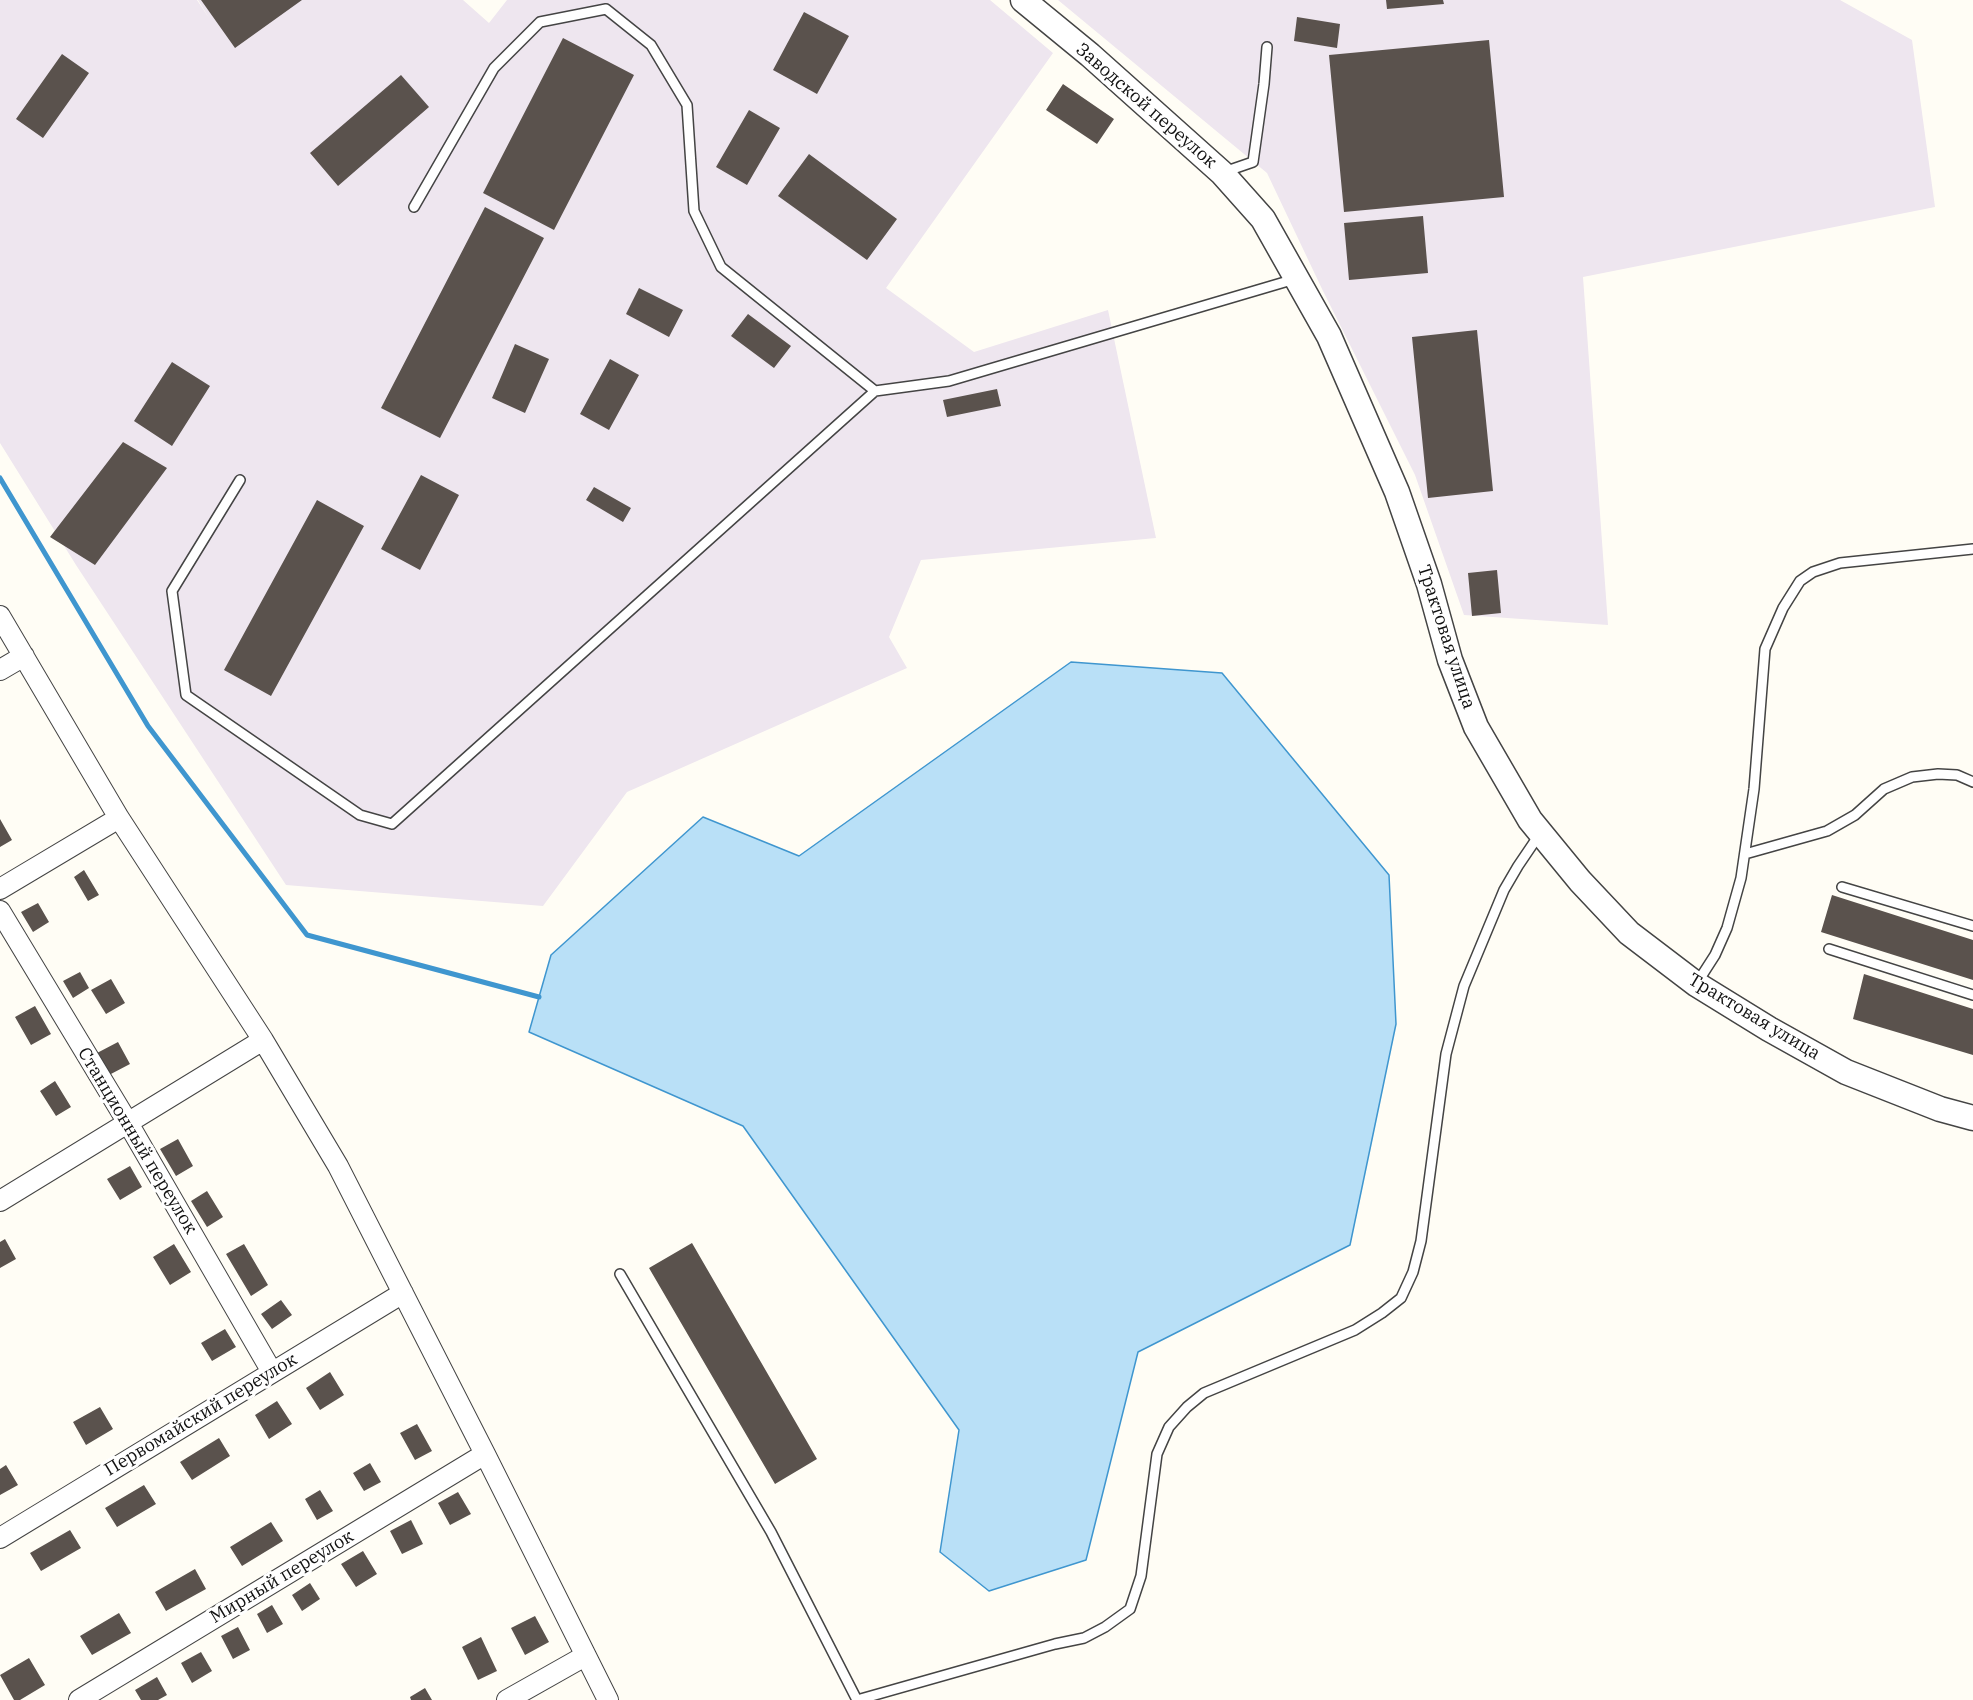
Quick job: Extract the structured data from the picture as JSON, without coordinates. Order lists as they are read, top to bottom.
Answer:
{
  "streets": {
    "street": [
      "Заводской переулок",
      "Трактовая улица",
      "Станционный переулок",
      "Первомайский переулок",
      "Мирный переулок"
    ]
  },
  "crossings": [
    ["Заводской переулок", "Трактовая улица"],
    ["Станционный переулок", "Первомайский переулок"]
  ]
}
